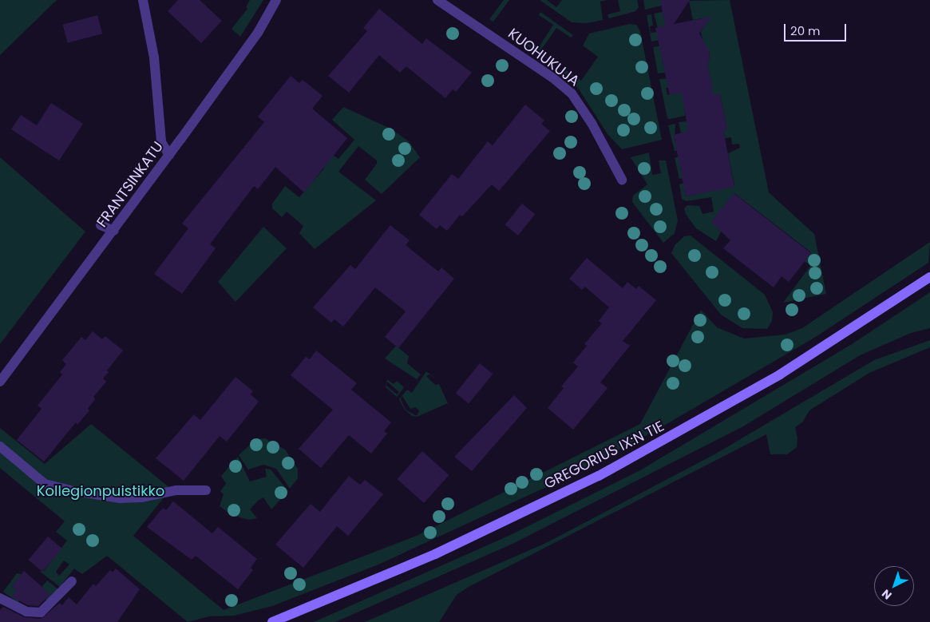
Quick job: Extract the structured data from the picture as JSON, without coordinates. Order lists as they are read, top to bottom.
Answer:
{
  "streets": {
    "street": ["KUOHUKUJA", "FRANTSINKATU", "GREGORIUS IX:N TIE"]
  },
  "parks": ["Kollegionpuistikko"],
  "scale_bar": "20 m",
  "north": "bottom left"
}
